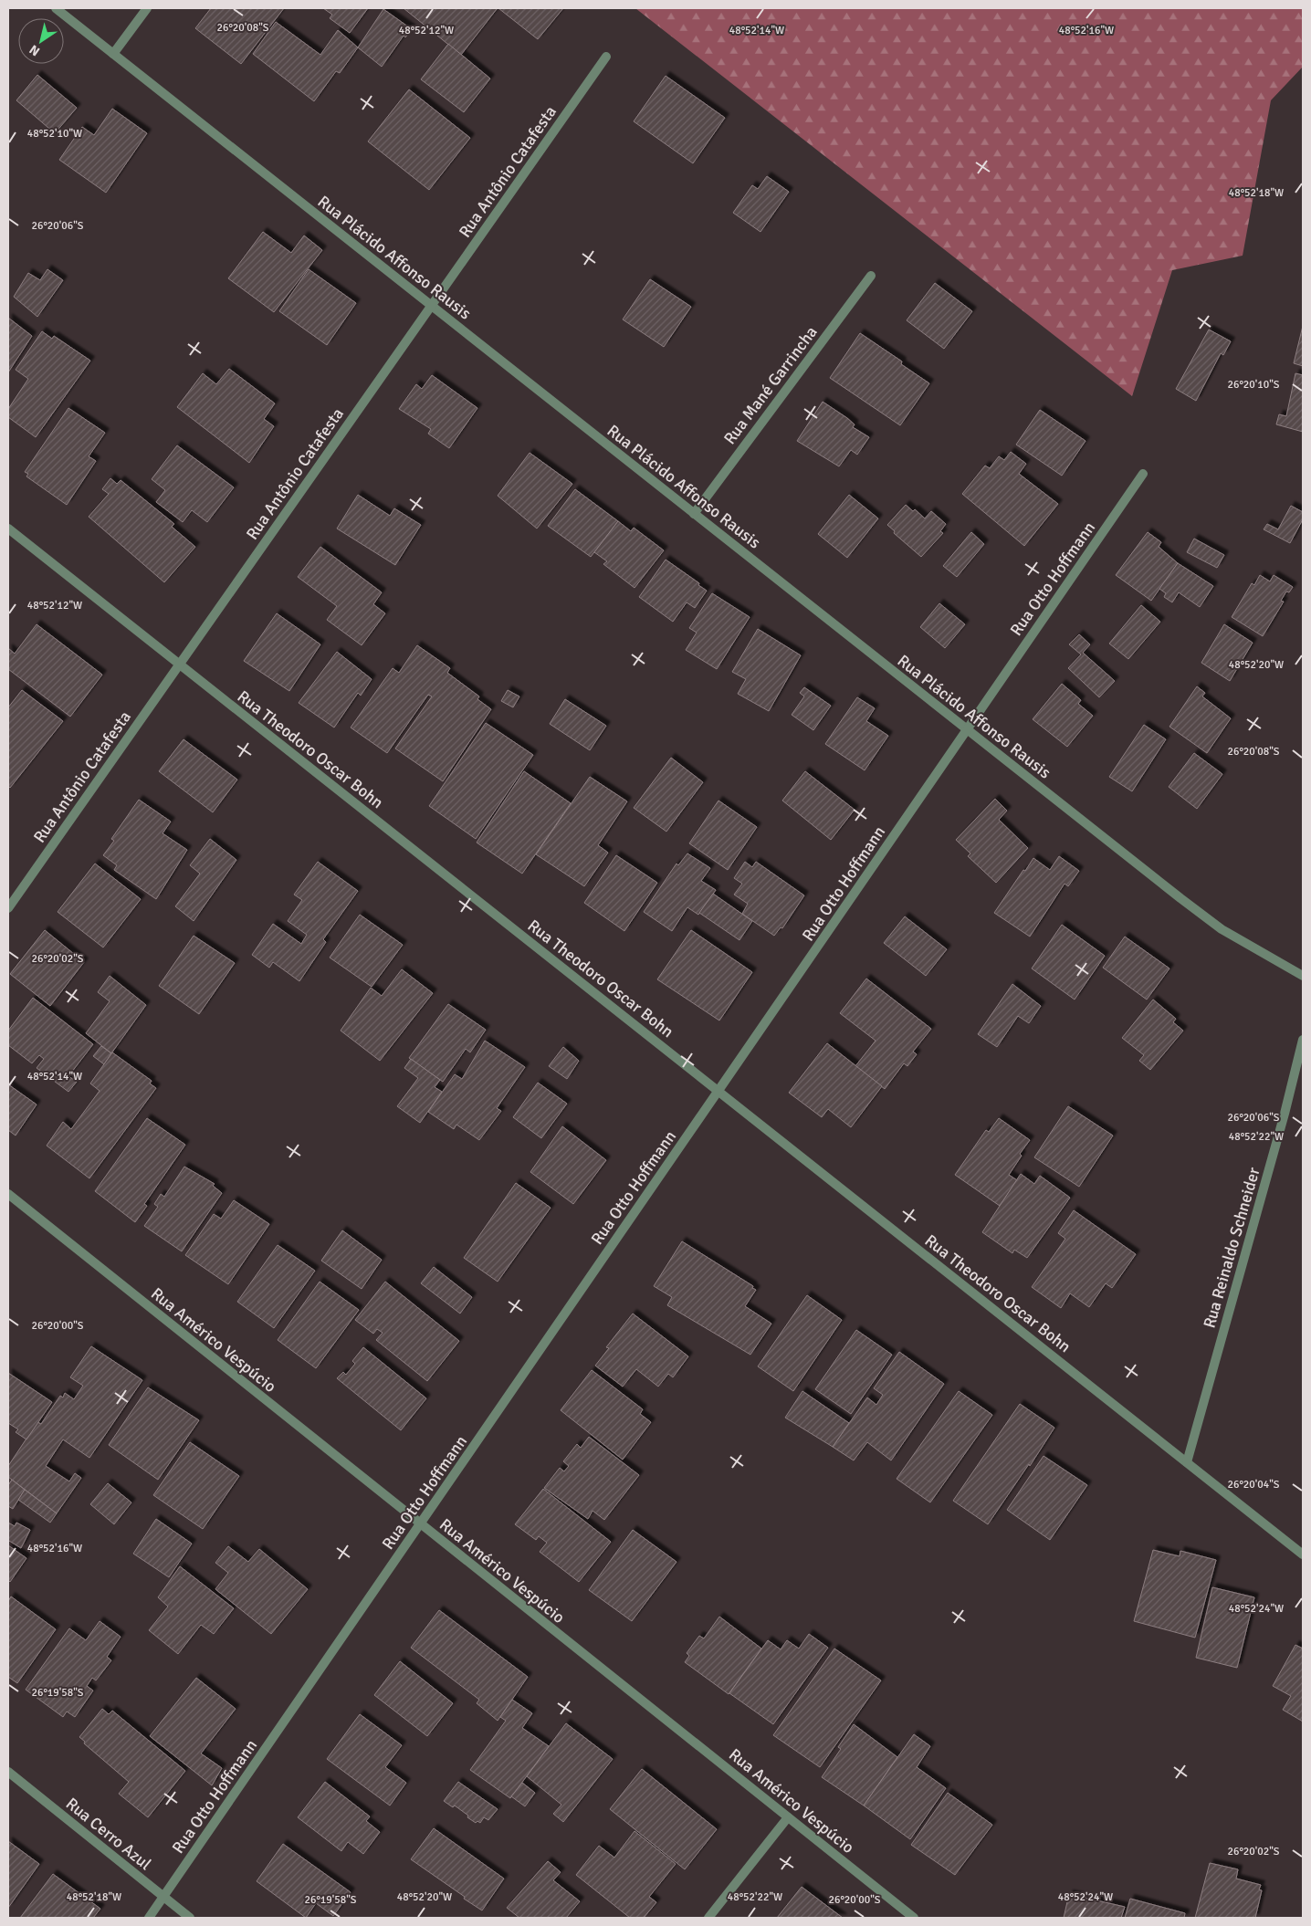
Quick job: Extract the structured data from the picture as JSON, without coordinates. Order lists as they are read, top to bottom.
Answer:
{
  "streets": {
    "street": [
      "Rua Antônio Catafesta",
      "Rua Plácido Affonso Rausis",
      "Rua Mané Garrincha",
      "Rua Otto Hoffmann",
      "Rua Theodoro Oscar Bohn",
      "Rua Reinaldo Schneider",
      "Rua Américo Vespúcio",
      "Rua Cerro Azul"
    ]
  },
  "crossings": [
    ["Rua Antônio Catafesta", "Rua Plácido Affonso Rausis"],
    ["Rua Antônio Catafesta", "Rua Theodoro Oscar Bohn"],
    ["Rua Plácido Affonso Rausis", "Rua Mané Garrincha"],
    ["Rua Plácido Affonso Rausis", "Rua Otto Hoffmann"],
    ["Rua Otto Hoffmann", "Rua Theodoro Oscar Bohn"],
    ["Rua Otto Hoffmann", "Rua Américo Vespúcio"],
    ["Rua Otto Hoffmann", "Rua Cerro Azul"],
    ["Rua Theodoro Oscar Bohn", "Rua Reinaldo Schneider"]
  ],
  "north": "bottom left",
  "coordinates": [
    "26°20'08\"S",
    "48°52'12\"W",
    "48°52'14\"W",
    "48°52'16\"W",
    "48°52'10\"W",
    "48°52'18\"W",
    "26°20'06\"S",
    "26°20'10\"S",
    "48°52'20\"W",
    "26°20'02\"S",
    "48°52'22\"W",
    "26°20'00\"S",
    "26°20'04\"S",
    "48°52'24\"W",
    "26°19'58\"S"
  ]
}
